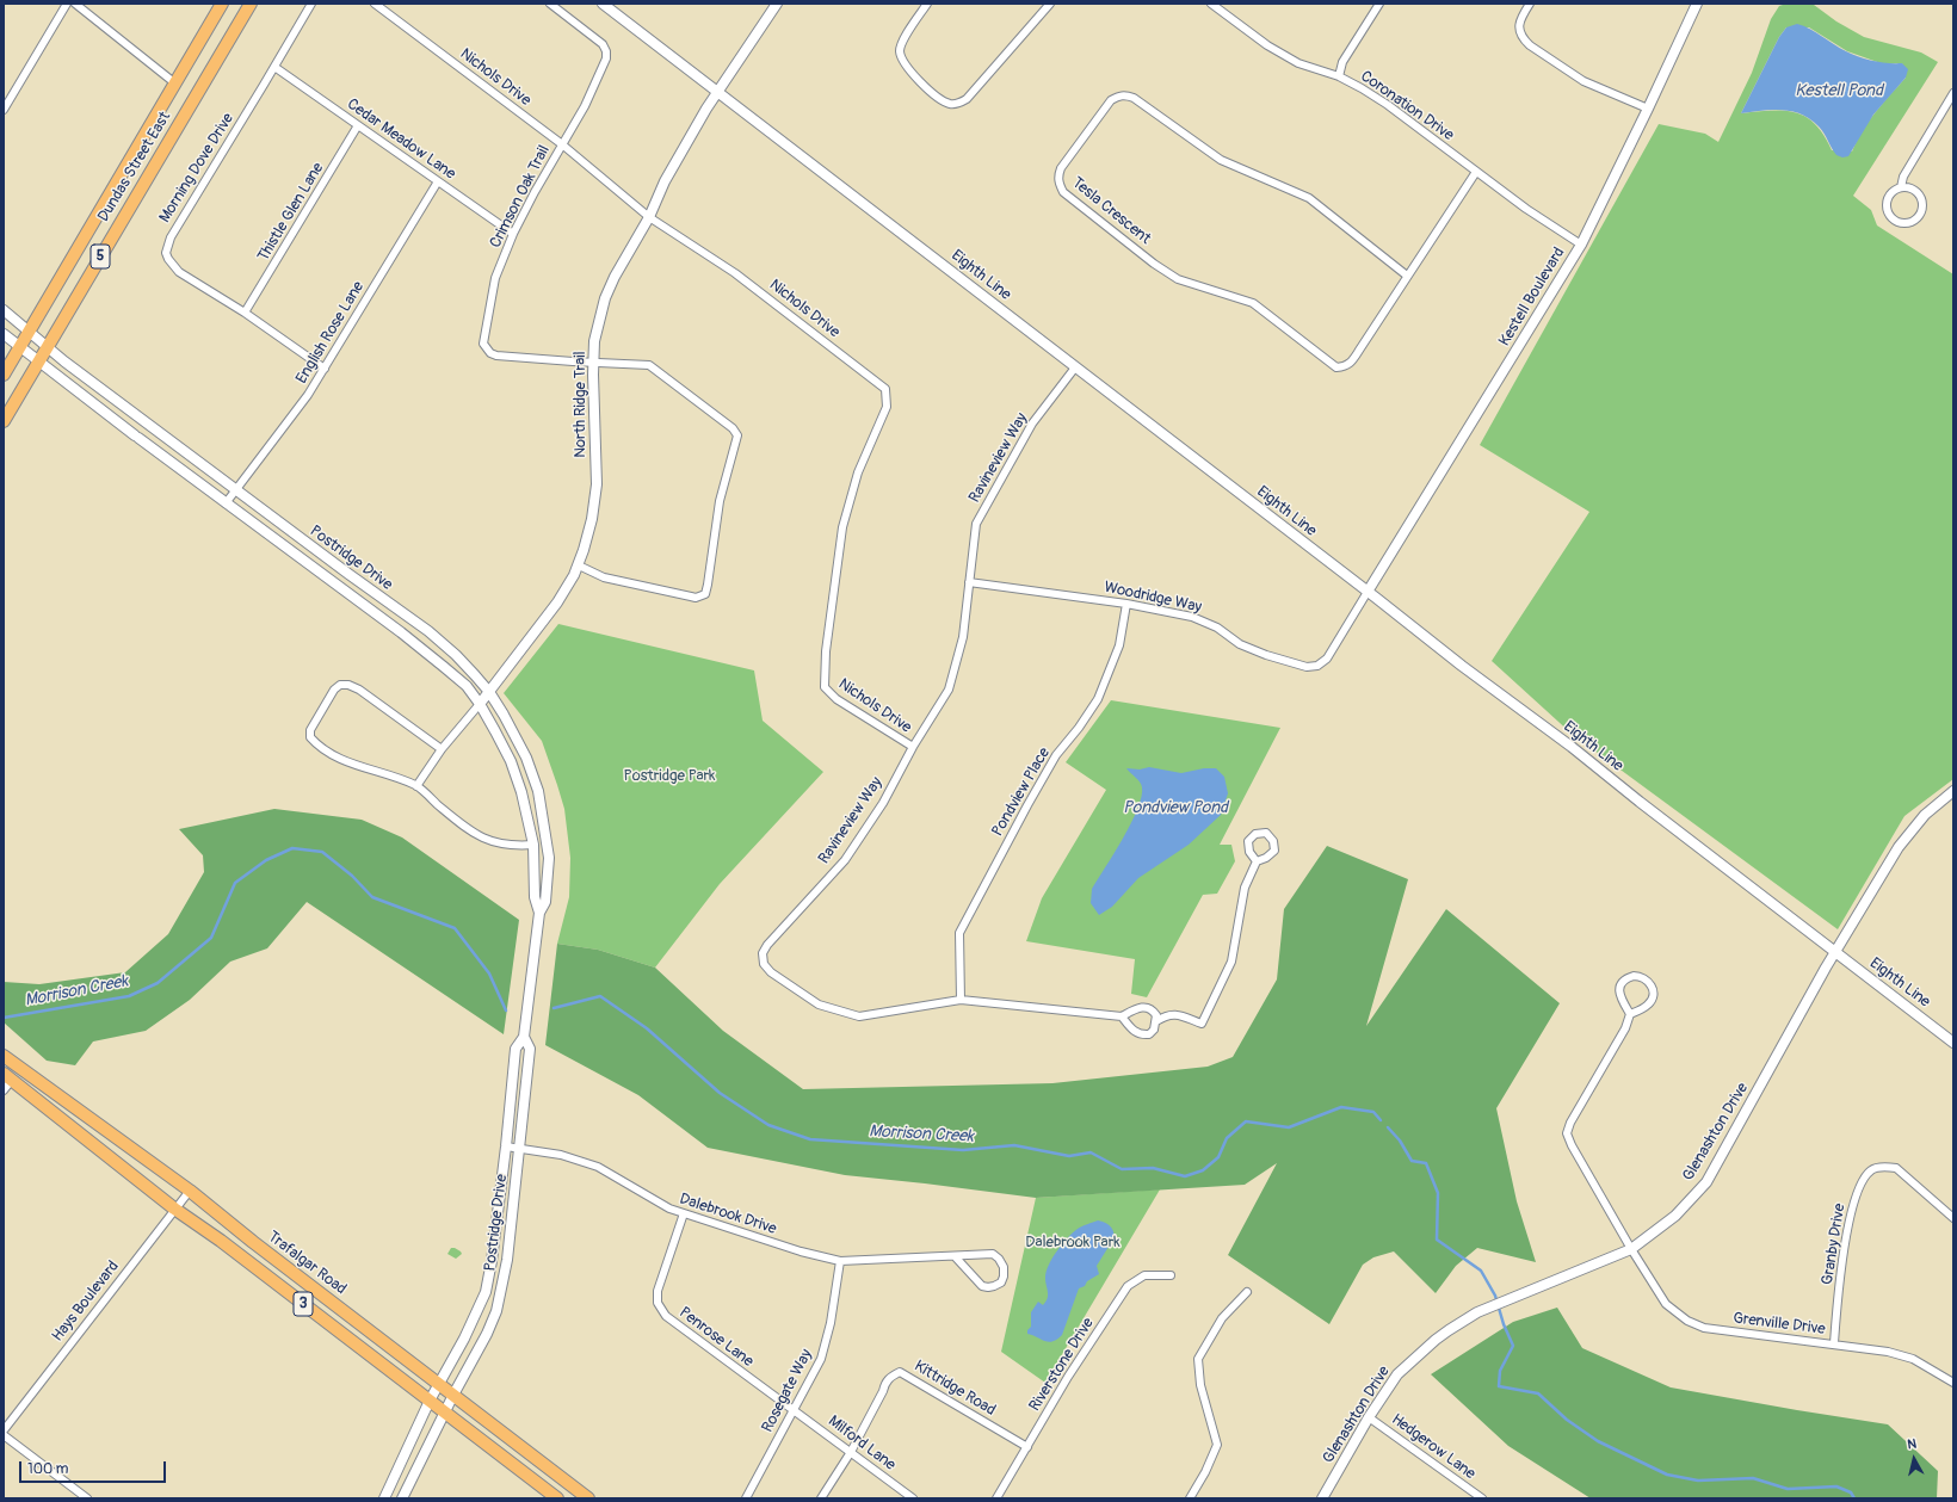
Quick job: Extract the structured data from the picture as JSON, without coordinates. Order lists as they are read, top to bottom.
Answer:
{
  "streets": {
    "main road": [
      "Dundas Street East",
      "5",
      "Trafalgar Road",
      "3"
    ],
    "street": [
      "Nichols Drive",
      "Coronation Drive",
      "Cedar Meadow Lane",
      "Morning Dove Drive",
      "Crimson Oak Trail",
      "Tesla Crescent",
      "Thistle Glen Lane",
      "Eighth Line",
      "Kestell Boulevard",
      "English Rose Lane",
      "North Ridge Trail",
      "Ravineview Way",
      "Postridge Drive",
      "Woodridge Way",
      "Pondview Place",
      "Glenashton Drive",
      "Dalebrook Drive",
      "Granby Drive",
      "Hays Boulevard",
      "Grenville Drive",
      "Penrose Lane",
      "Riverstone Drive",
      "Kittridge Road",
      "Rosegate Way",
      "Milford Lane",
      "Hedgerow Lane"
    ]
  },
  "crossings": [
    ["Nichols Drive", "Crimson Oak Trail"],
    ["Nichols Drive", "North Ridge Trail"],
    ["Nichols Drive", "Ravineview Way"],
    ["Coronation Drive", "Tesla Crescent"],
    ["Coronation Drive", "Kestell Boulevard"],
    ["Cedar Meadow Lane", "Morning Dove Drive"],
    ["Cedar Meadow Lane", "Crimson Oak Trail"],
    ["Cedar Meadow Lane", "Thistle Glen Lane"],
    ["Cedar Meadow Lane", "English Rose Lane"],
    ["Dundas Street East", "Postridge Drive"],
    ["Morning Dove Drive", "Thistle Glen Lane"],
    ["Morning Dove Drive", "English Rose Lane"],
    ["Crimson Oak Trail", "North Ridge Trail"],
    ["Eighth Line", "Kestell Boulevard"],
    ["Eighth Line", "North Ridge Trail"],
    ["Eighth Line", "Ravineview Way"],
    ["Eighth Line", "Woodridge Way"],
    ["Eighth Line", "Glenashton Drive"],
    ["Kestell Boulevard", "Woodridge Way"],
    ["English Rose Lane", "Postridge Drive"],
    ["North Ridge Trail", "Postridge Drive"],
    ["Ravineview Way", "Woodridge Way"],
    ["Ravineview Way", "Pondview Place"],
    ["Postridge Drive", "Dalebrook Drive"],
    ["Postridge Drive", "Trafalgar Road"],
    ["Woodridge Way", "Pondview Place"],
    ["Glenashton Drive", "Grenville Drive"],
    ["Glenashton Drive", "Hedgerow Lane"],
    ["Dalebrook Drive", "Penrose Lane"],
    ["Dalebrook Drive", "Rosegate Way"],
    ["Granby Drive", "Grenville Drive"],
    ["Trafalgar Road", "Hays Boulevard"],
    ["Penrose Lane", "Rosegate Way"],
    ["Penrose Lane", "Milford Lane"],
    ["Riverstone Drive", "Kittridge Road"],
    ["Kittridge Road", "Milford Lane"],
    ["Rosegate Way", "Milford Lane"]
  ],
  "water": ["Kestell Pond", "Pondview Pond", "Morrison Creek"],
  "parks": ["Postridge Park", "Dalebrook Park"],
  "scale_bar": "100 m",
  "north": "top"
}
